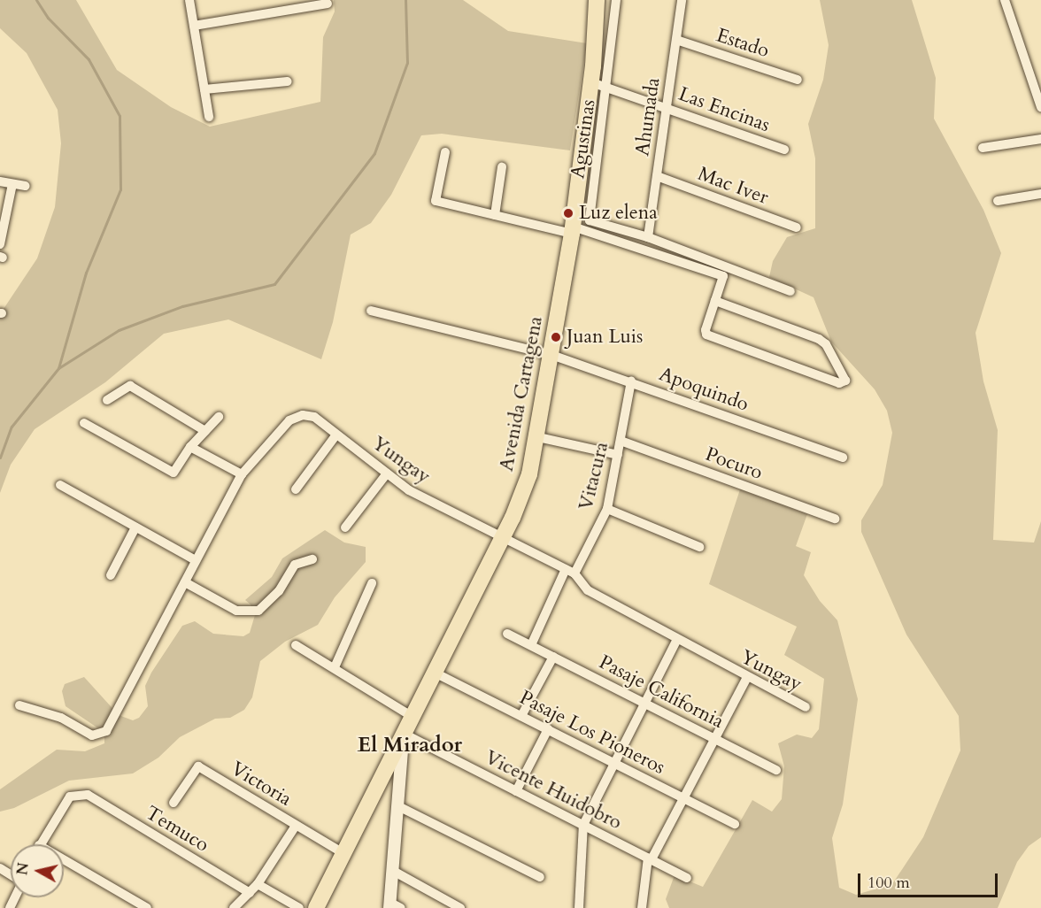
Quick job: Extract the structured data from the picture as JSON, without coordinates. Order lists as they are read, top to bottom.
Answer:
{
  "streets": {
    "main road": ["Avenida Cartagena"],
    "street": [
      "Estado",
      "Las Encinas",
      "Ahumada",
      "Agustinas",
      "Mac Iver",
      "Apoquindo",
      "Yungay",
      "Pocuro",
      "Vitacura",
      "Pasaje California",
      "Pasaje Los Pioneros",
      "Victoria",
      "Vicente Huidobro",
      "Temuco"
    ]
  },
  "crossings": [
    ["Estado", "Ahumada"],
    ["Las Encinas", "Ahumada"],
    ["Las Encinas", "Agustinas"],
    ["Las Encinas", "Avenida Cartagena"],
    ["Ahumada", "Agustinas"],
    ["Ahumada", "Mac Iver"],
    ["Apoquindo", "Avenida Cartagena"],
    ["Apoquindo", "Vitacura"],
    ["Avenida Cartagena", "Yungay"],
    ["Avenida Cartagena", "Pasaje Los Pioneros"],
    ["Avenida Cartagena", "Victoria"],
    ["Avenida Cartagena", "Vicente Huidobro"],
    ["Yungay", "Vitacura"],
    ["Pocuro", "Vitacura"]
  ],
  "districts": ["El Mirador"],
  "places": ["Luz elena", "Juan Luis"],
  "scale_bar": "100 m",
  "north": "left"
}
